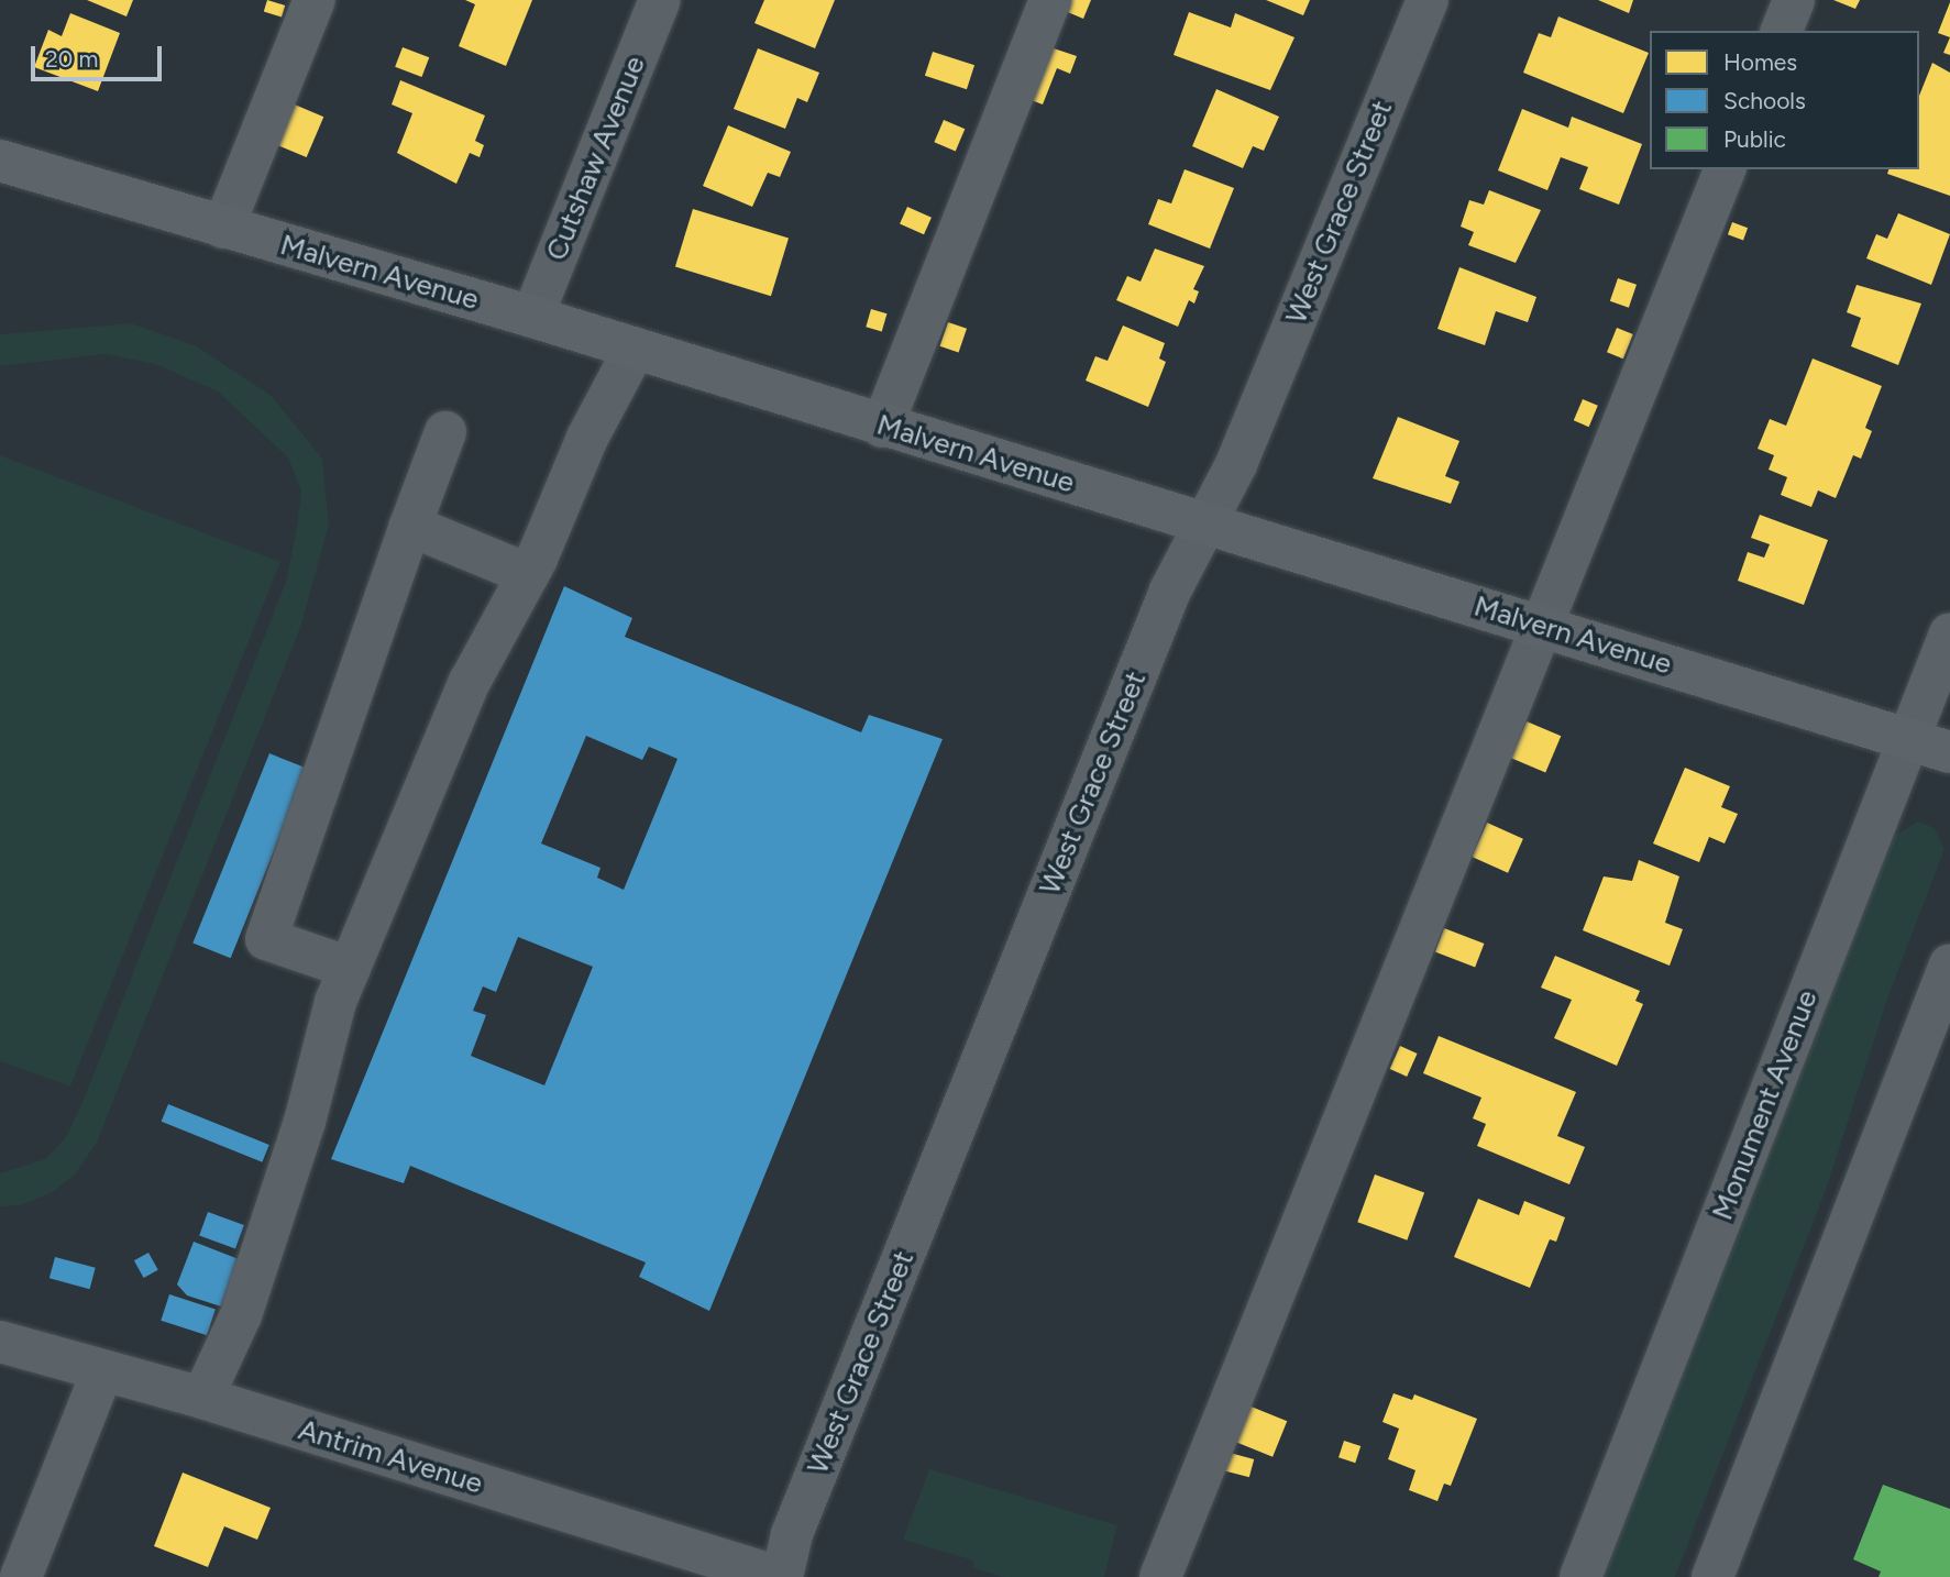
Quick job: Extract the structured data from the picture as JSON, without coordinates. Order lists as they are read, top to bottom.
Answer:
{
  "streets": {
    "main road": ["Malvern Avenue"],
    "street": [
      "Cutshaw Avenue",
      "West Grace Street",
      "Monument Avenue",
      "Antrim Avenue"
    ]
  },
  "crossings": [
    ["Cutshaw Avenue", "Malvern Avenue"],
    ["West Grace Street", "Malvern Avenue"],
    ["West Grace Street", "Antrim Avenue"],
    ["Malvern Avenue", "Monument Avenue"]
  ],
  "legend": ["Homes", "Schools", "Public"],
  "scale_bar": "20 m"
}
